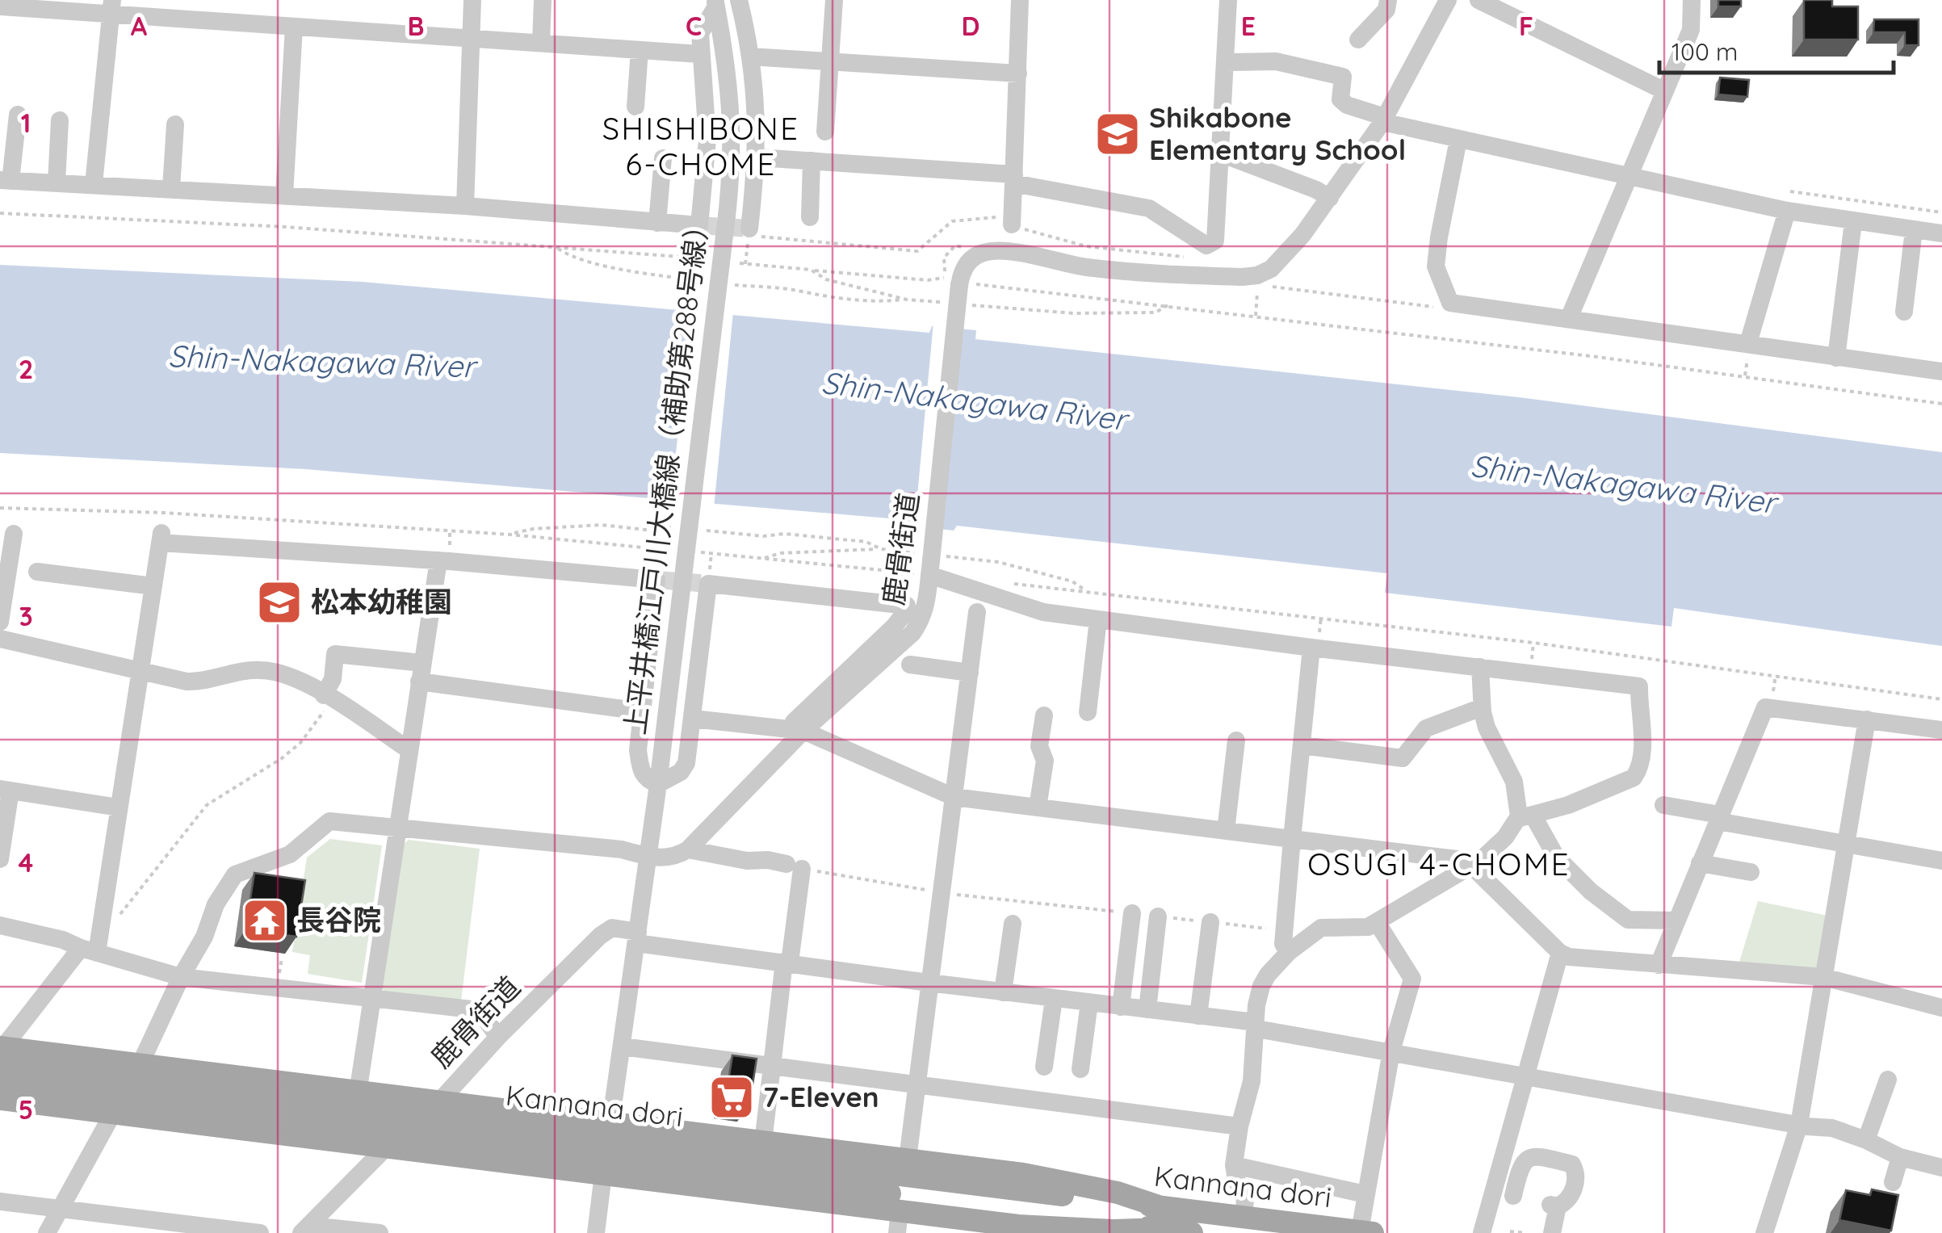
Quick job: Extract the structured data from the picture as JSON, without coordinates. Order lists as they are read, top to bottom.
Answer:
{
  "streets": {
    "main road": ["Kannana dori"],
    "street": ["上平井橋江戸川大橋線（補助第288号線）", "鹿骨街道"]
  },
  "districts": ["SHISHIBONE 6-CHOME", "OSUGI 4-CHOME"],
  "water": ["Shin-Nakagawa River"],
  "places": {
    "school or university": ["Shikabone Elementary School", "松本幼稚園"],
    "temple": ["長谷院"],
    "supermarket": ["7-Eleven"]
  },
  "scale_bar": "100 m",
  "grid": {
    "columns": [
      "A",
      "B",
      "C",
      "D",
      "E",
      "F"
    ],
    "rows": [
      "1",
      "2",
      "3",
      "4",
      "5"
    ]
  }
}
